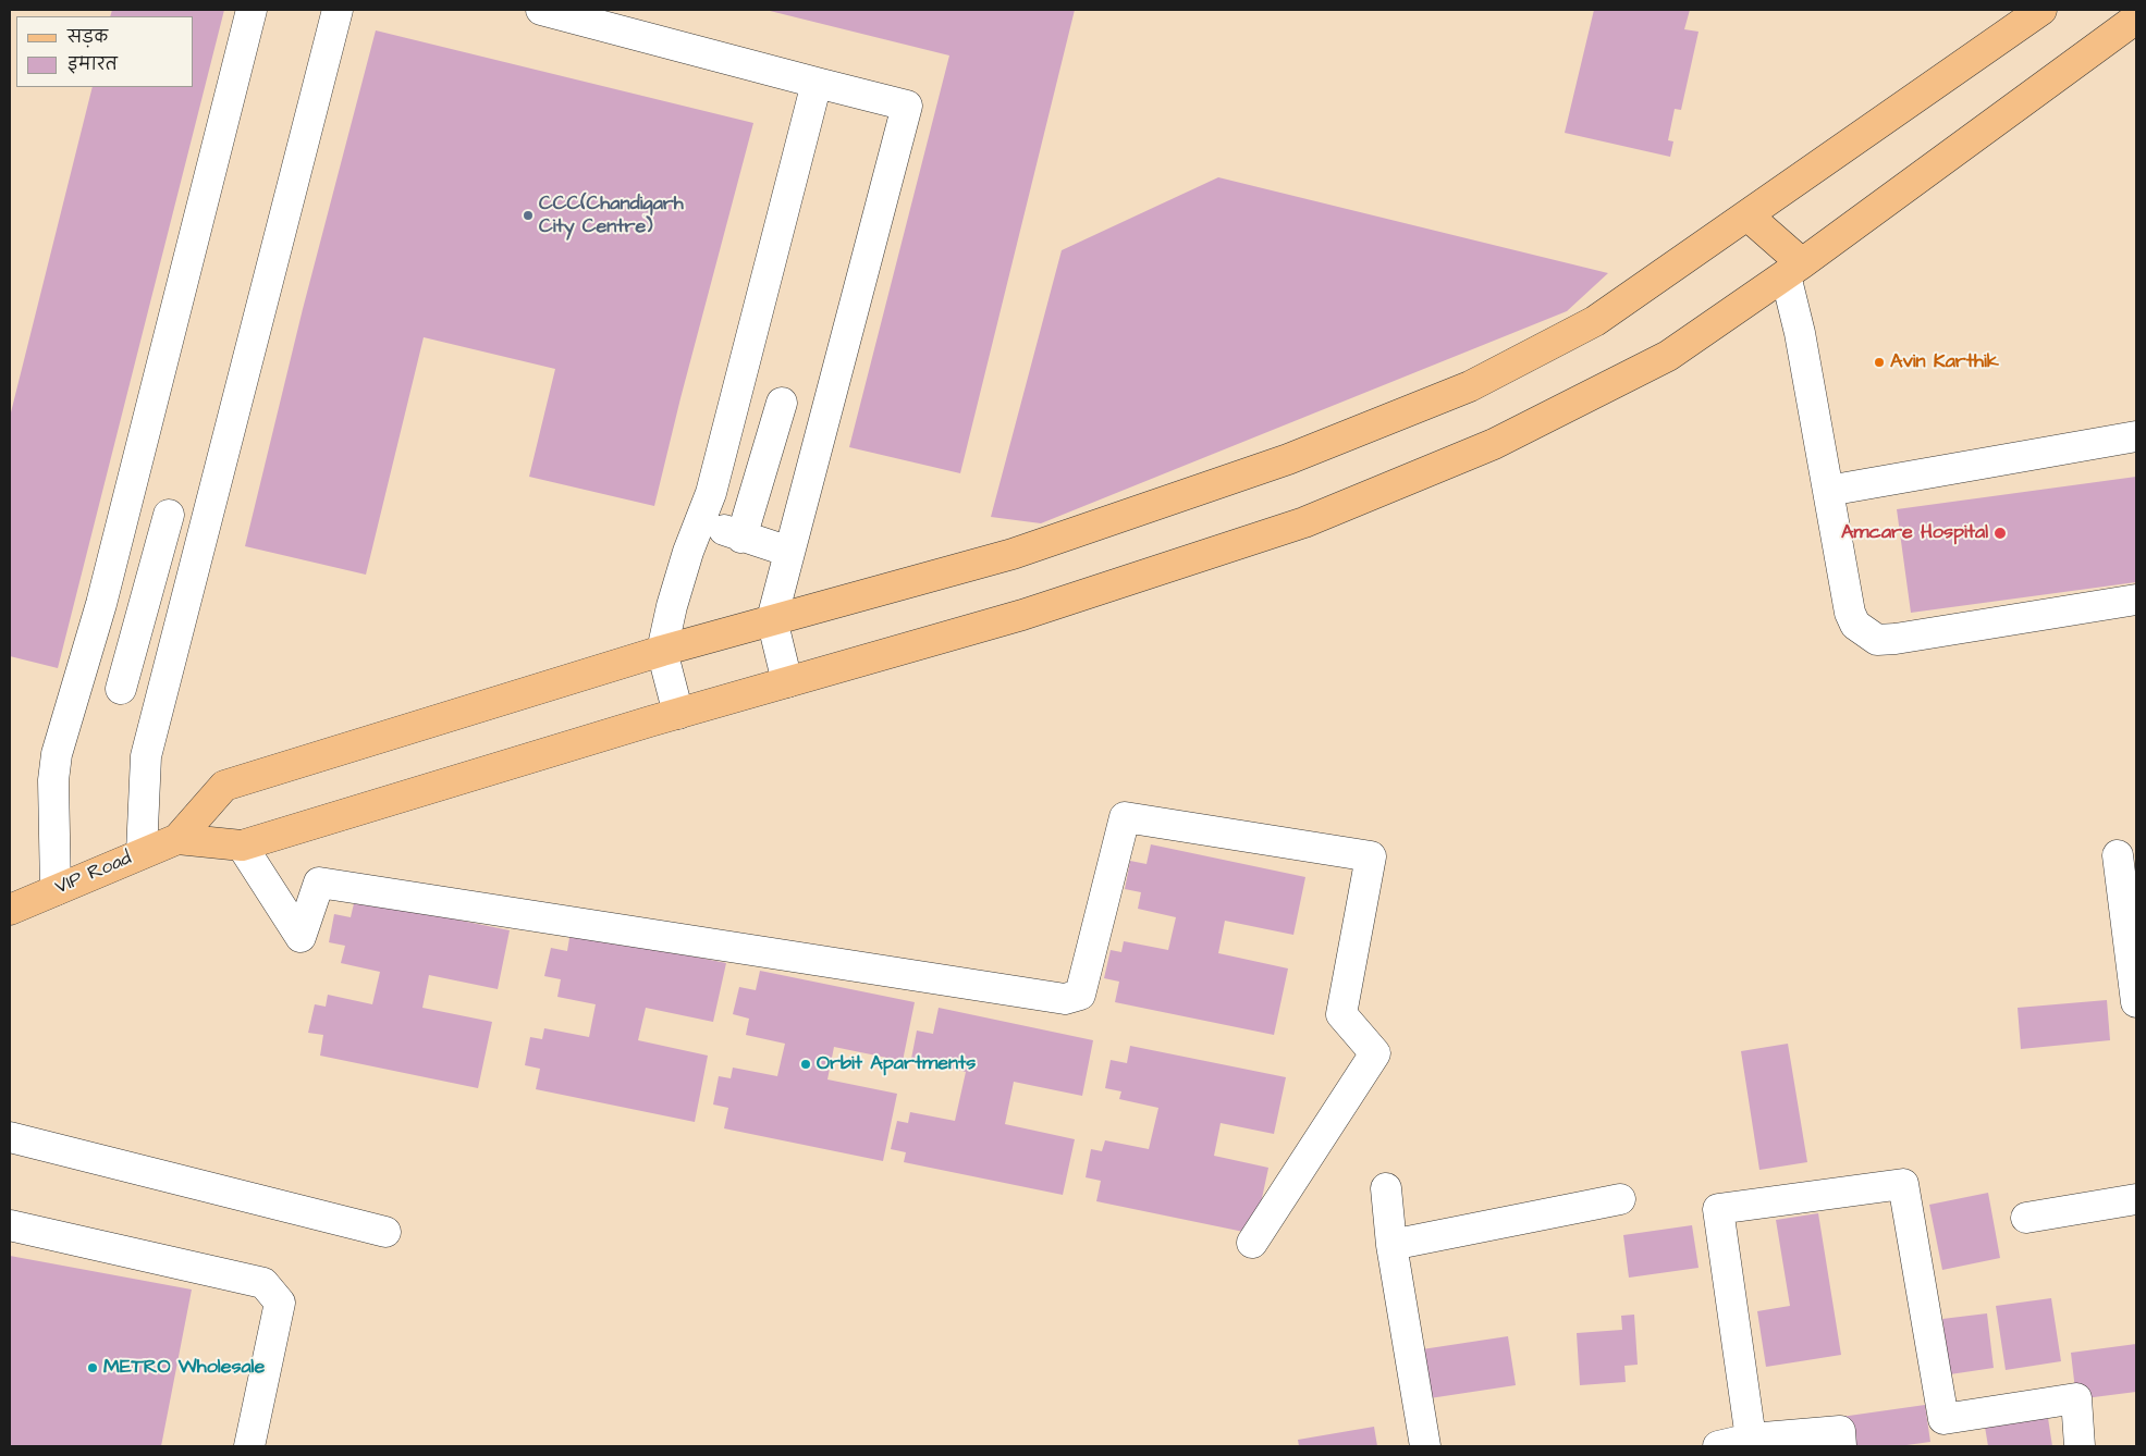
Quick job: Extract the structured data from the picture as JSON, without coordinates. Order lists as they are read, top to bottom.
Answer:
{
  "streets": {
    "main road": ["VIP Road"]
  },
  "places": [
    "CCC(Chandigarh City Centre)",
    "Avin Karthik",
    "Amcare Hospital",
    "Orbit Apartments",
    "METRO Wholesale"
  ],
  "legend": ["सड़क", "इमारत"]
}
